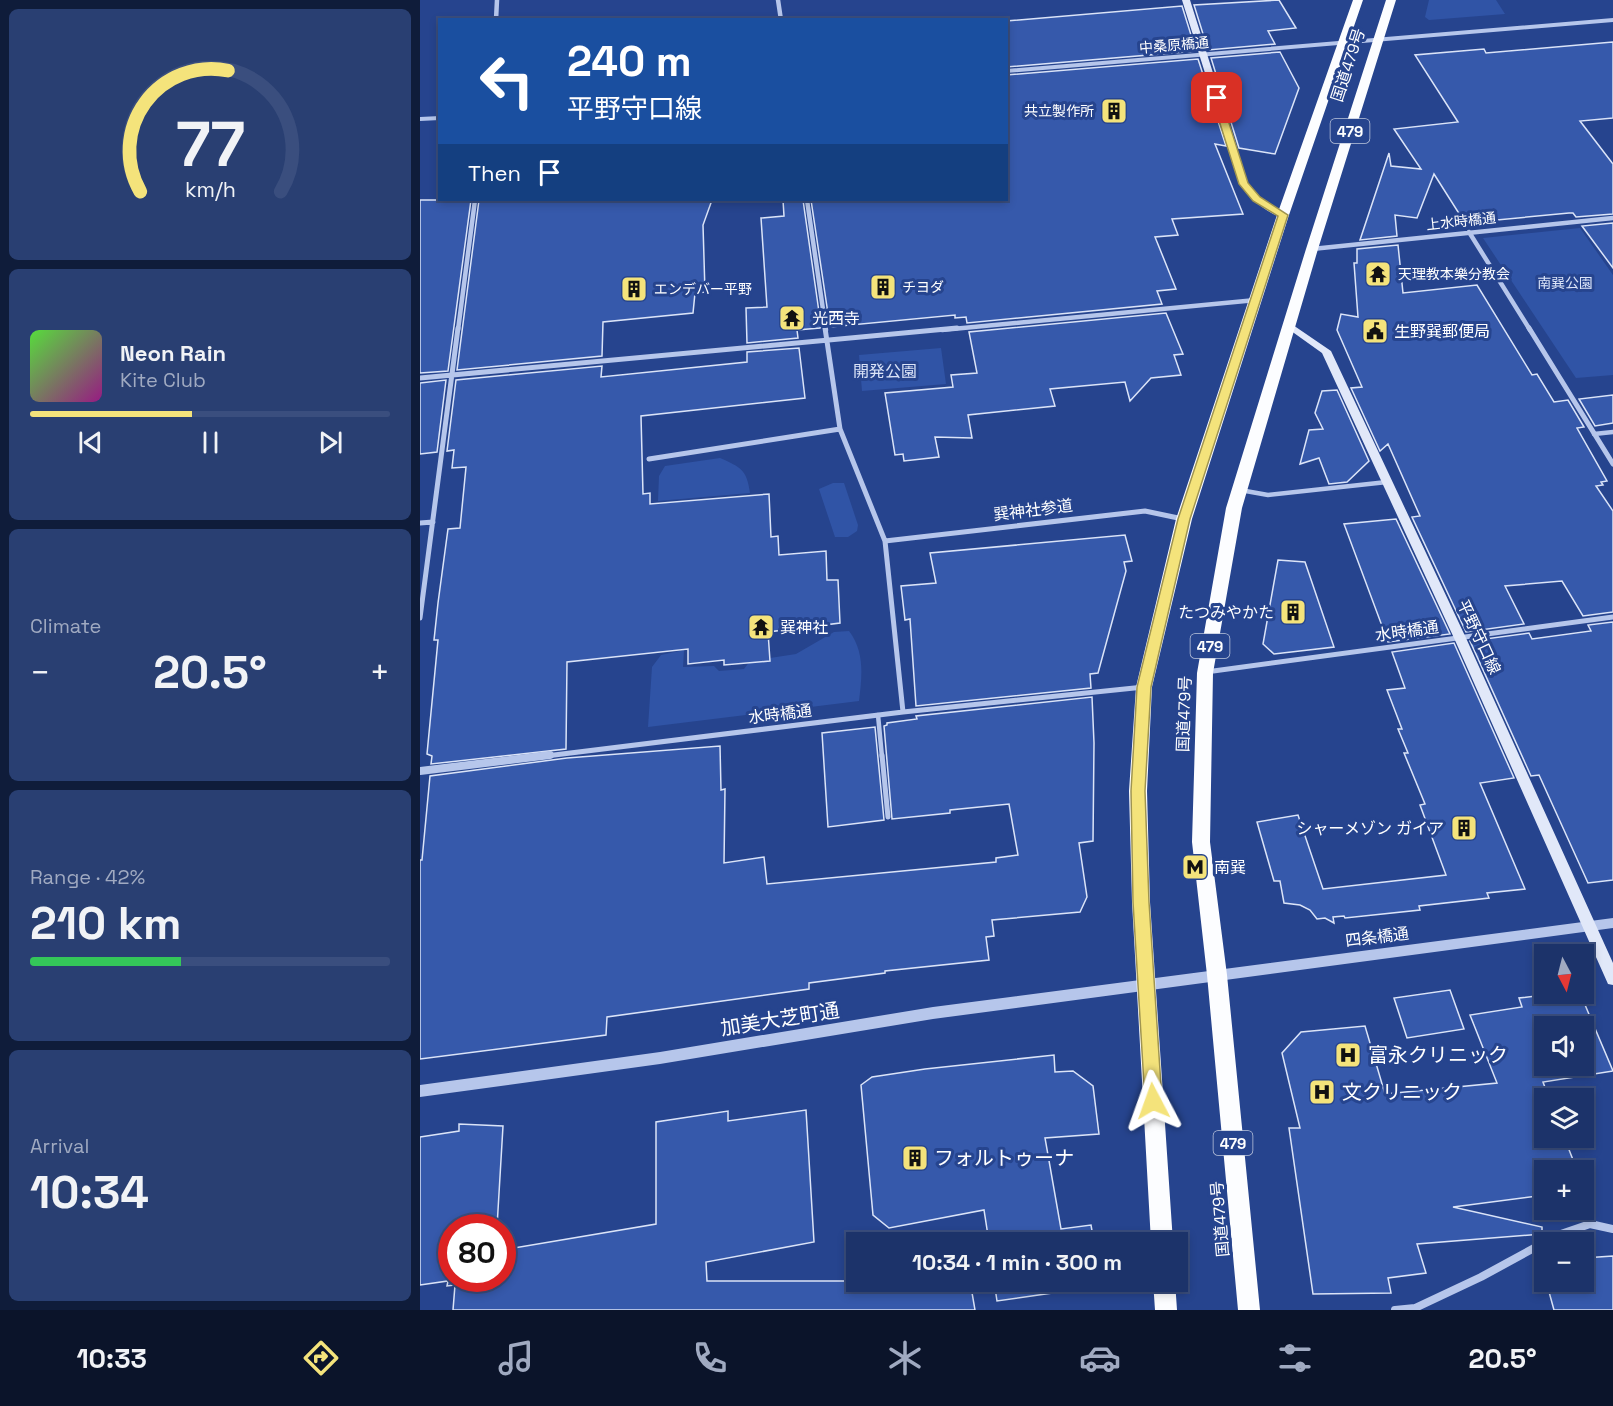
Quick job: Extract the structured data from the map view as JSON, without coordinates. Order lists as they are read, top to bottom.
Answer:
{
  "streets": {
    "highway": ["国道479号", "479"],
    "main road": ["平野守口線"],
    "street": [
      "中桑原橋通",
      "上水時橋通",
      "巽神社参道",
      "水時橋通",
      "四条橋通",
      "加美大芝町通"
    ]
  },
  "crossings": [
    ["中桑原橋通", "国道479号"],
    ["国道479号", "上水時橋通"],
    ["国道479号", "巽神社参道"],
    ["国道479号", "水時橋通"],
    ["国道479号", "平野守口線"],
    ["国道479号", "四条橋通"],
    ["国道479号", "加美大芝町通"],
    ["水時橋通", "平野守口線"],
    ["平野守口線", "四条橋通"],
    ["四条橋通", "加美大芝町通"]
  ],
  "parks": ["南巽公園", "開発公園"],
  "places": {
    "building": [
      "共立製作所",
      "チヨダ",
      "エンデバー平野",
      "たつみやかた",
      "シャーメゾン ガイア",
      "フォルトゥーナ"
    ],
    "temple": ["天理教本樂分教会", "光西寺", "巽神社"],
    "public building": ["生野巽郵便局"],
    "metro station": ["南巽"],
    "hospital": ["富永クリニック", "文クリニック"]
  },
  "north": "bottom",
  "page": {
    "turn": ["240 m", "平野守口線"],
    "then": "Then",
    "song": ["Neon Rain", "Kite Club"],
    "tile": [
      "Climate",
      ["Range · 42%", "210 km"],
      ["Arrival", "10:34"]
    ],
    "heat": ["−", "20.5°", "+"],
    "map_buttons": ["+", "−"],
    "limit": "80",
    "trip": "10:34 · 1 min · 300 m",
    "tabs": ["10:33", "20.5°"],
    "gauge": ["77", "km/h"]
  }
}
